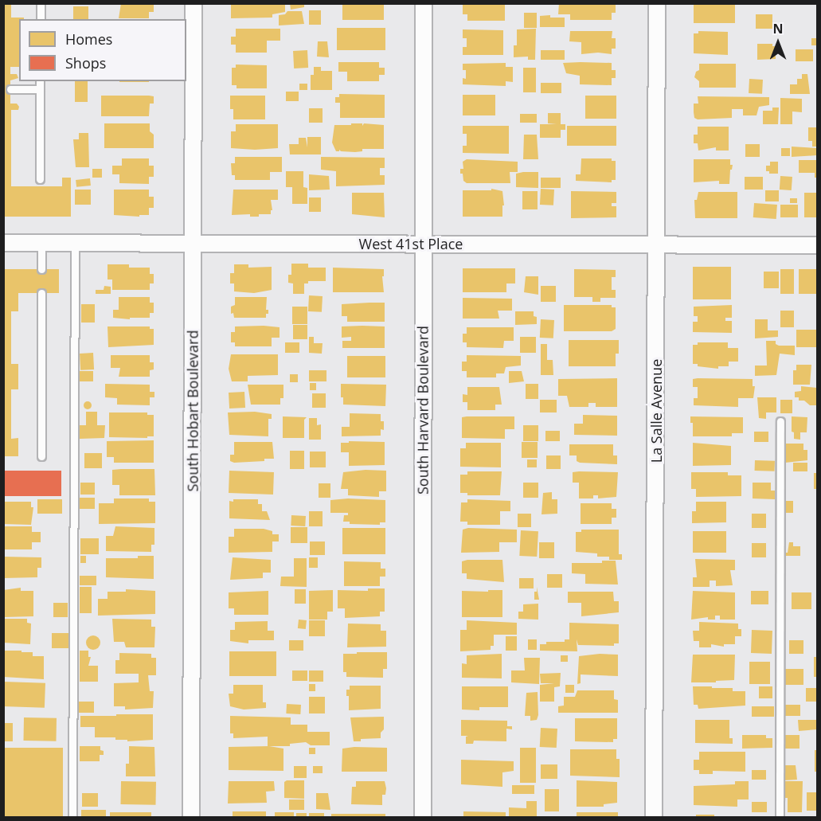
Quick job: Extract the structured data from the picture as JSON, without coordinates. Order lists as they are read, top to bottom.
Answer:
{
  "streets": {
    "street": [
      "West 41st Place",
      "South Harvard Boulevard",
      "South Hobart Boulevard",
      "La Salle Avenue"
    ]
  },
  "crossings": [
    ["West 41st Place", "South Harvard Boulevard"],
    ["West 41st Place", "South Hobart Boulevard"],
    ["West 41st Place", "La Salle Avenue"]
  ],
  "legend": ["Homes", "Shops"],
  "north": "top"
}
